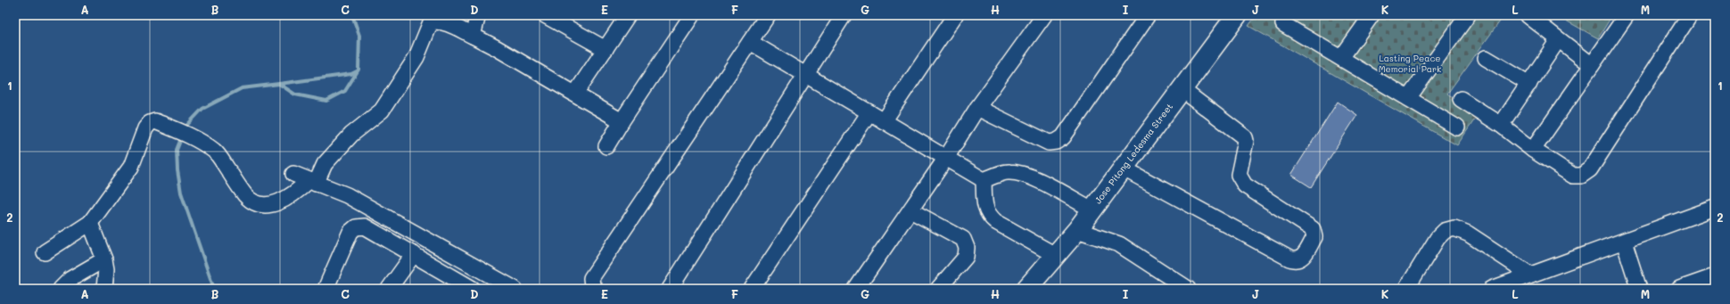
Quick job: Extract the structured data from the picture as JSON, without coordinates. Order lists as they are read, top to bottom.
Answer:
{
  "streets": {
    "main road": ["Jose Pitong Ledesma Street"]
  },
  "parks": ["Lasting Peace Memorial Park"],
  "grid": {
    "columns": [
      "A",
      "B",
      "C",
      "D",
      "E",
      "F",
      "G",
      "H",
      "I",
      "J",
      "K",
      "L",
      "M"
    ],
    "rows": ["1", "2"]
  }
}
